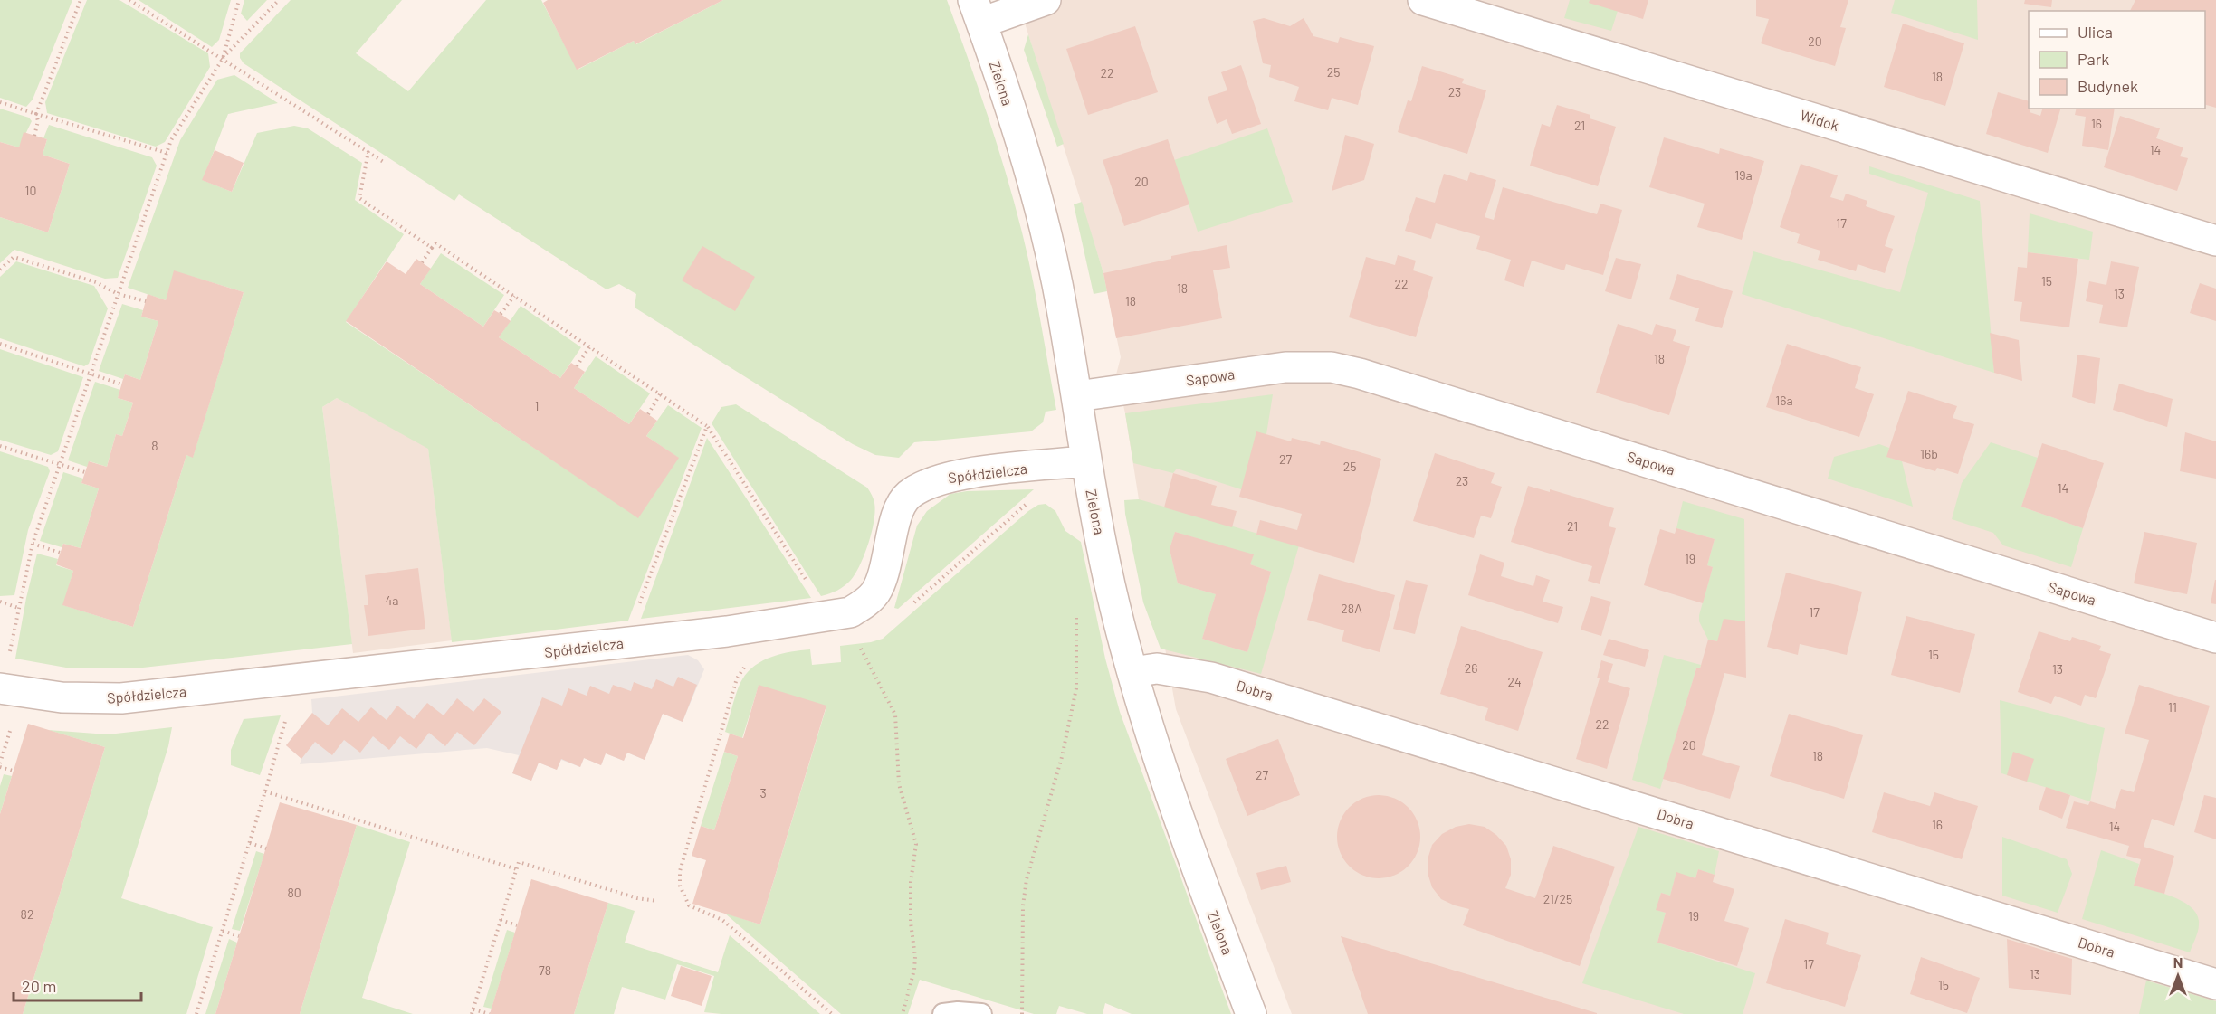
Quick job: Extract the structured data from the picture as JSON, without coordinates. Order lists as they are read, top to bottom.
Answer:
{
  "streets": {
    "street": [
      "Zielona",
      "Widok",
      "Sapowa",
      "Spółdzielcza",
      "Dobra"
    ]
  },
  "crossings": [
    ["Zielona", "Sapowa"],
    ["Zielona", "Spółdzielcza"],
    ["Zielona", "Dobra"]
  ],
  "house_numbers": [
    "20",
    "25",
    "22",
    "18",
    "23",
    "16",
    "21",
    "14",
    "19a",
    "20",
    "10",
    "17",
    "15",
    "22",
    "18",
    "13",
    "18",
    "18",
    "16a",
    "1",
    "8",
    "16b",
    "27",
    "25",
    "23",
    "14",
    "21",
    "19",
    "4a",
    "28A",
    "17",
    "15",
    "26",
    "13",
    "24",
    "11",
    "22",
    "20",
    "18",
    "27",
    "3",
    "16",
    "14",
    "80",
    "21/25",
    "82",
    "19",
    "17",
    "78",
    "13",
    "15"
  ],
  "legend": ["Ulica", "Park", "Budynek"],
  "scale_bar": "20 m",
  "north": "top"
}
